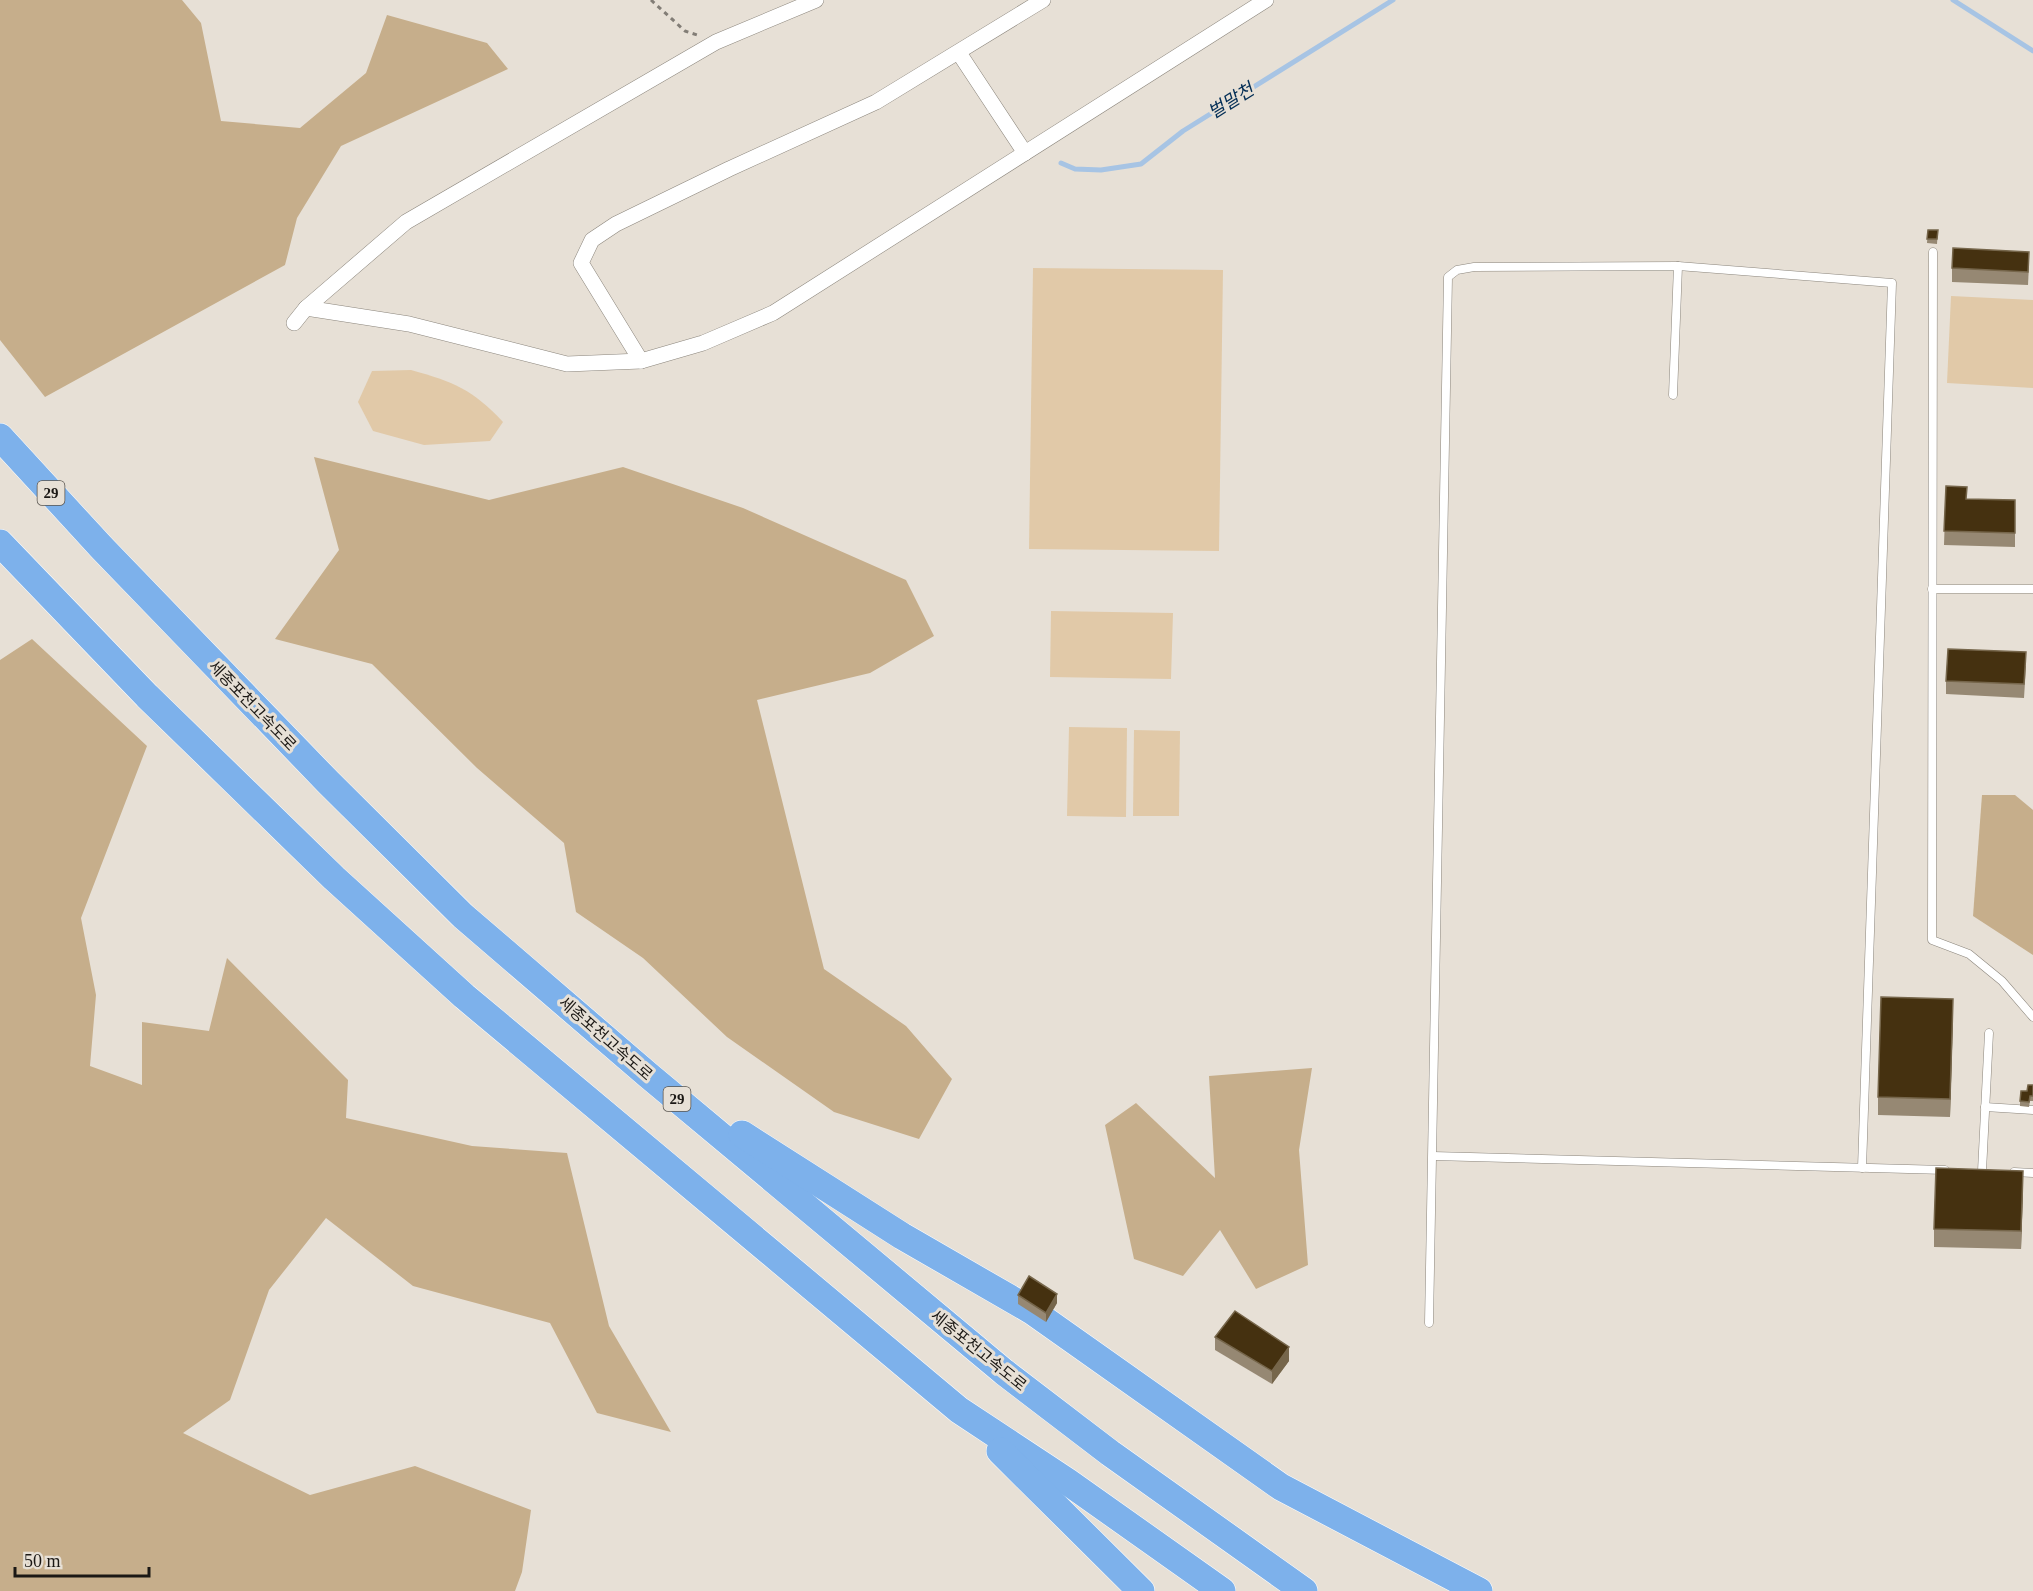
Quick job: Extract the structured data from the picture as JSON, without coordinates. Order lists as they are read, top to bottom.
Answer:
{
  "streets": {
    "highway": ["29", "세종포천고속도로"]
  },
  "water": ["벌말천"],
  "scale_bar": "50 m"
}
